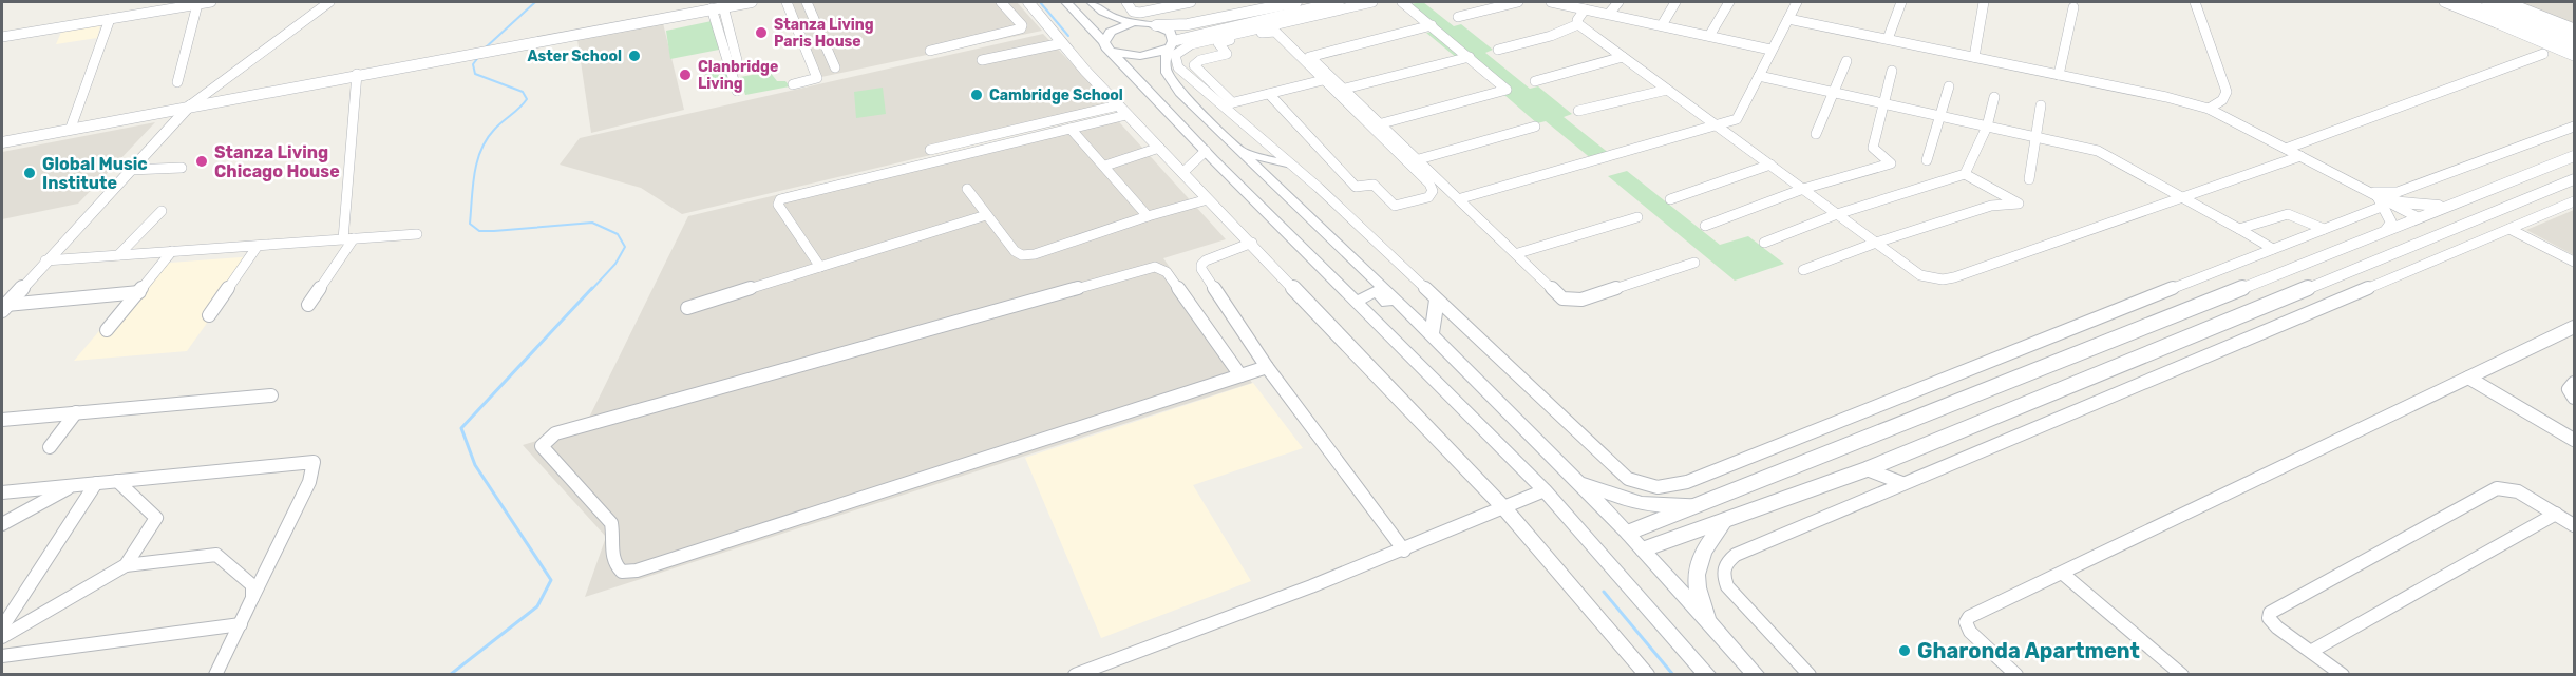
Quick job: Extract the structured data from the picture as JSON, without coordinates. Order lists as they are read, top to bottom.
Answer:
{
  "places": [
    "Stanza Living Paris House",
    "Aster School",
    "Clanbridge Living",
    "Cambridge School",
    "Stanza Living Chicago House",
    "Global Music Institute",
    "Gharonda Apartment"
  ]
}
